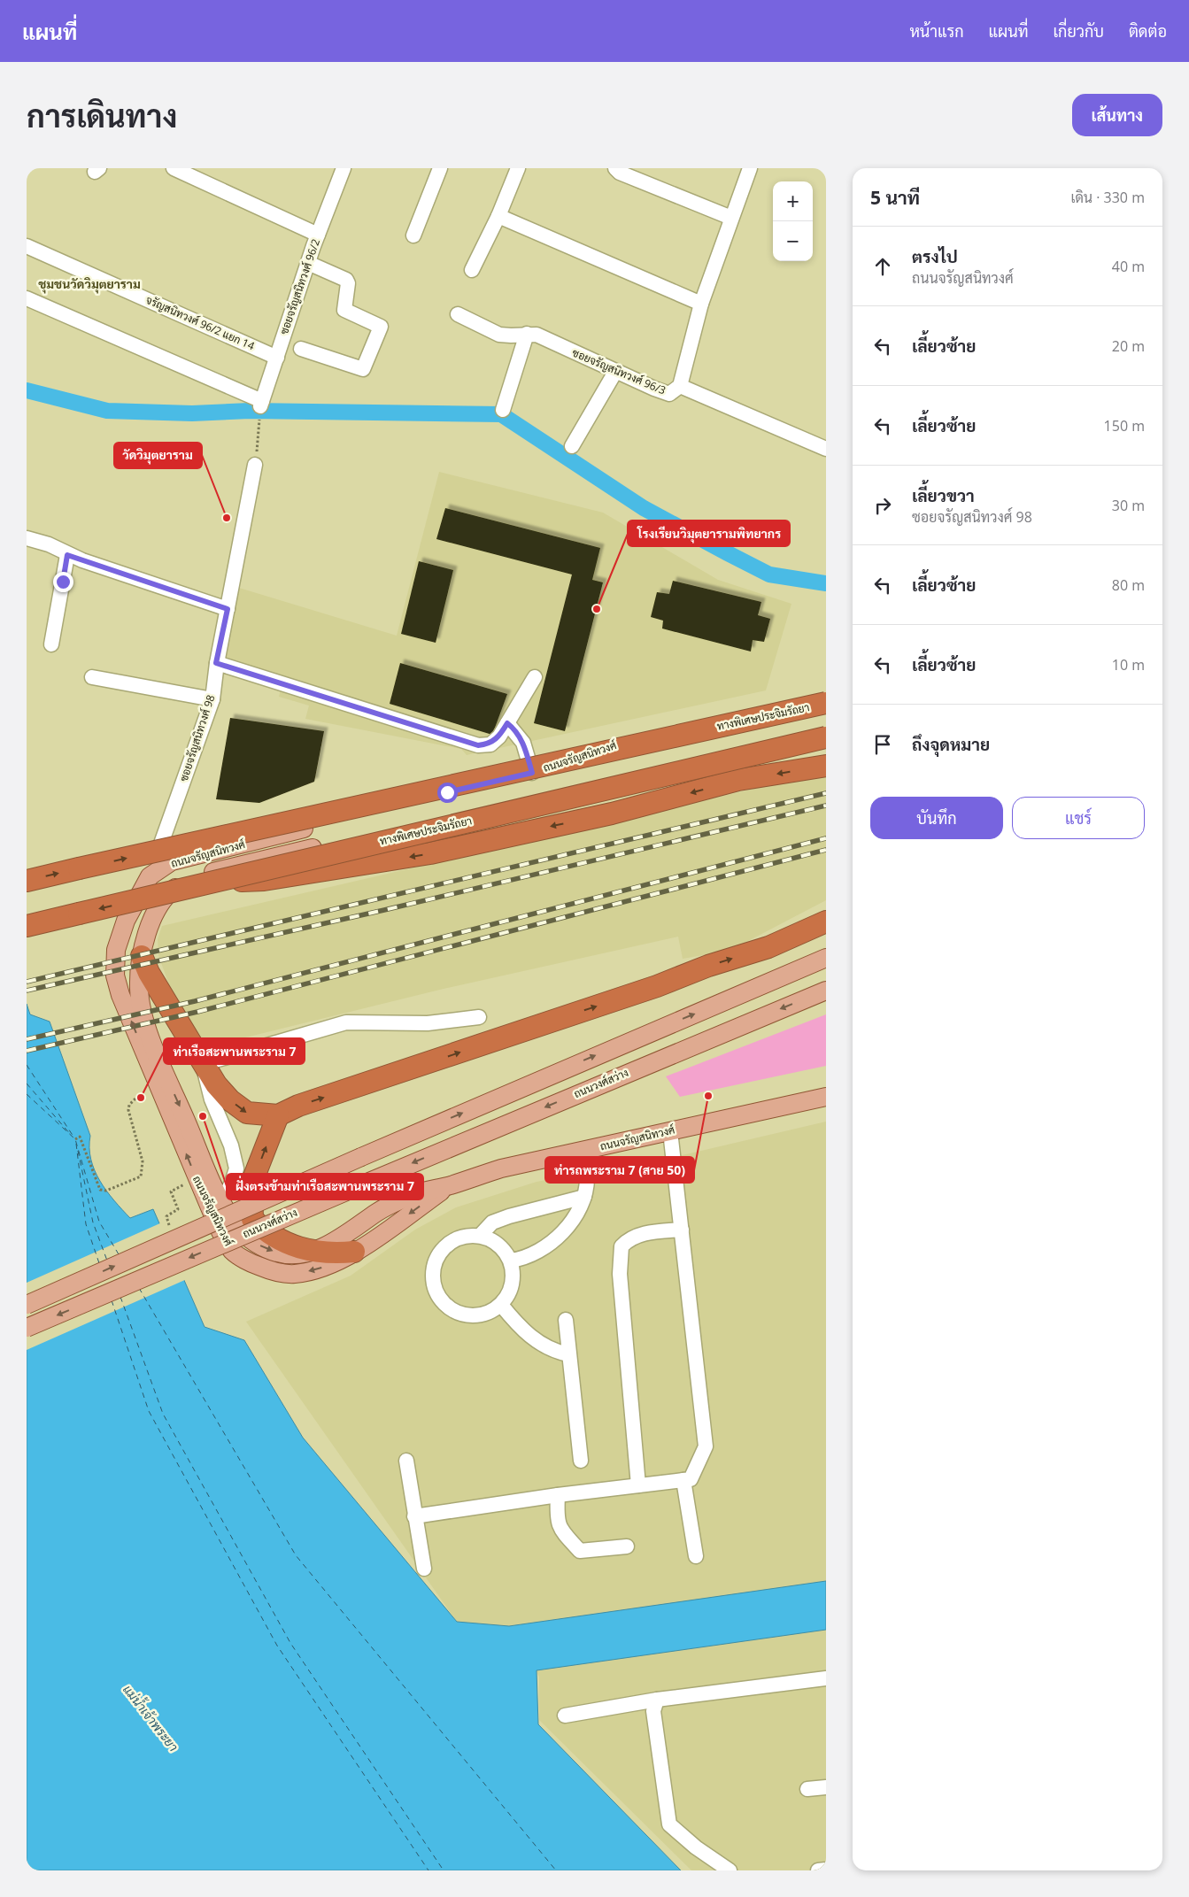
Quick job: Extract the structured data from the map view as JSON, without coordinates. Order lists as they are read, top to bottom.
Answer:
{
  "streets": {
    "highway": ["ทางพิเศษประจิมรัถยา"],
    "main road": ["ถนนจรัญสนิทวงศ์", "ถนนวงศ์สว่าง"],
    "street": [
      "ซอยจรัญสนิทวงศ์ 96/2",
      "จรัญสนิทวงศ์ 96/2 แยก 14",
      "ซอยจรัญสนิทวงศ์ 96/3",
      "ซอยจรัญสนิทวงศ์ 98"
    ]
  },
  "crossings": [
    ["ซอยจรัญสนิทวงศ์ 96/2", "จรัญสนิทวงศ์ 96/2 แยก 14"],
    ["ซอยจรัญสนิทวงศ์ 98", "ถนนจรัญสนิทวงศ์"]
  ],
  "districts": ["ชุมชนวัดวิมุตยาราม"],
  "water": ["แม่น้ำเจ้าพระยา"],
  "places": [
    "วัดวิมุตยาราม",
    "โรงเรียนวิมุตยารามพิทยากร",
    "ท่ารถพระราม 7 (สาย 50)",
    "ท่าเรือสะพานพระราม 7",
    "ฝั่งตรงข้ามท่าเรือสะพานพระราม 7"
  ],
  "page": {
    "header": "แผนที่",
    "nav": [
      "หน้าแรก",
      "แผนที่",
      "เกี่ยวกับ",
      "ติดต่อ"
    ],
    "buttons": [
      "เส้นทาง",
      ["บันทึก", "แชร์"]
    ],
    "title": "การเดินทาง",
    "heading": ["5 นาที", "เดิน · 330 m"],
    "map_buttons": ["+", "−"],
    "list": [
      ["ตรงไป", "ถนนจรัญสนิทวงศ์", "40 m"],
      ["เลี้ยวซ้าย", "20 m"],
      ["เลี้ยวซ้าย", "150 m"],
      ["เลี้ยวขวา", "ซอยจรัญสนิทวงศ์ 98", "30 m"],
      ["เลี้ยวซ้าย", "80 m"],
      ["เลี้ยวซ้าย", "10 m"],
      "ถึงจุดหมาย"
    ]
  }
}
